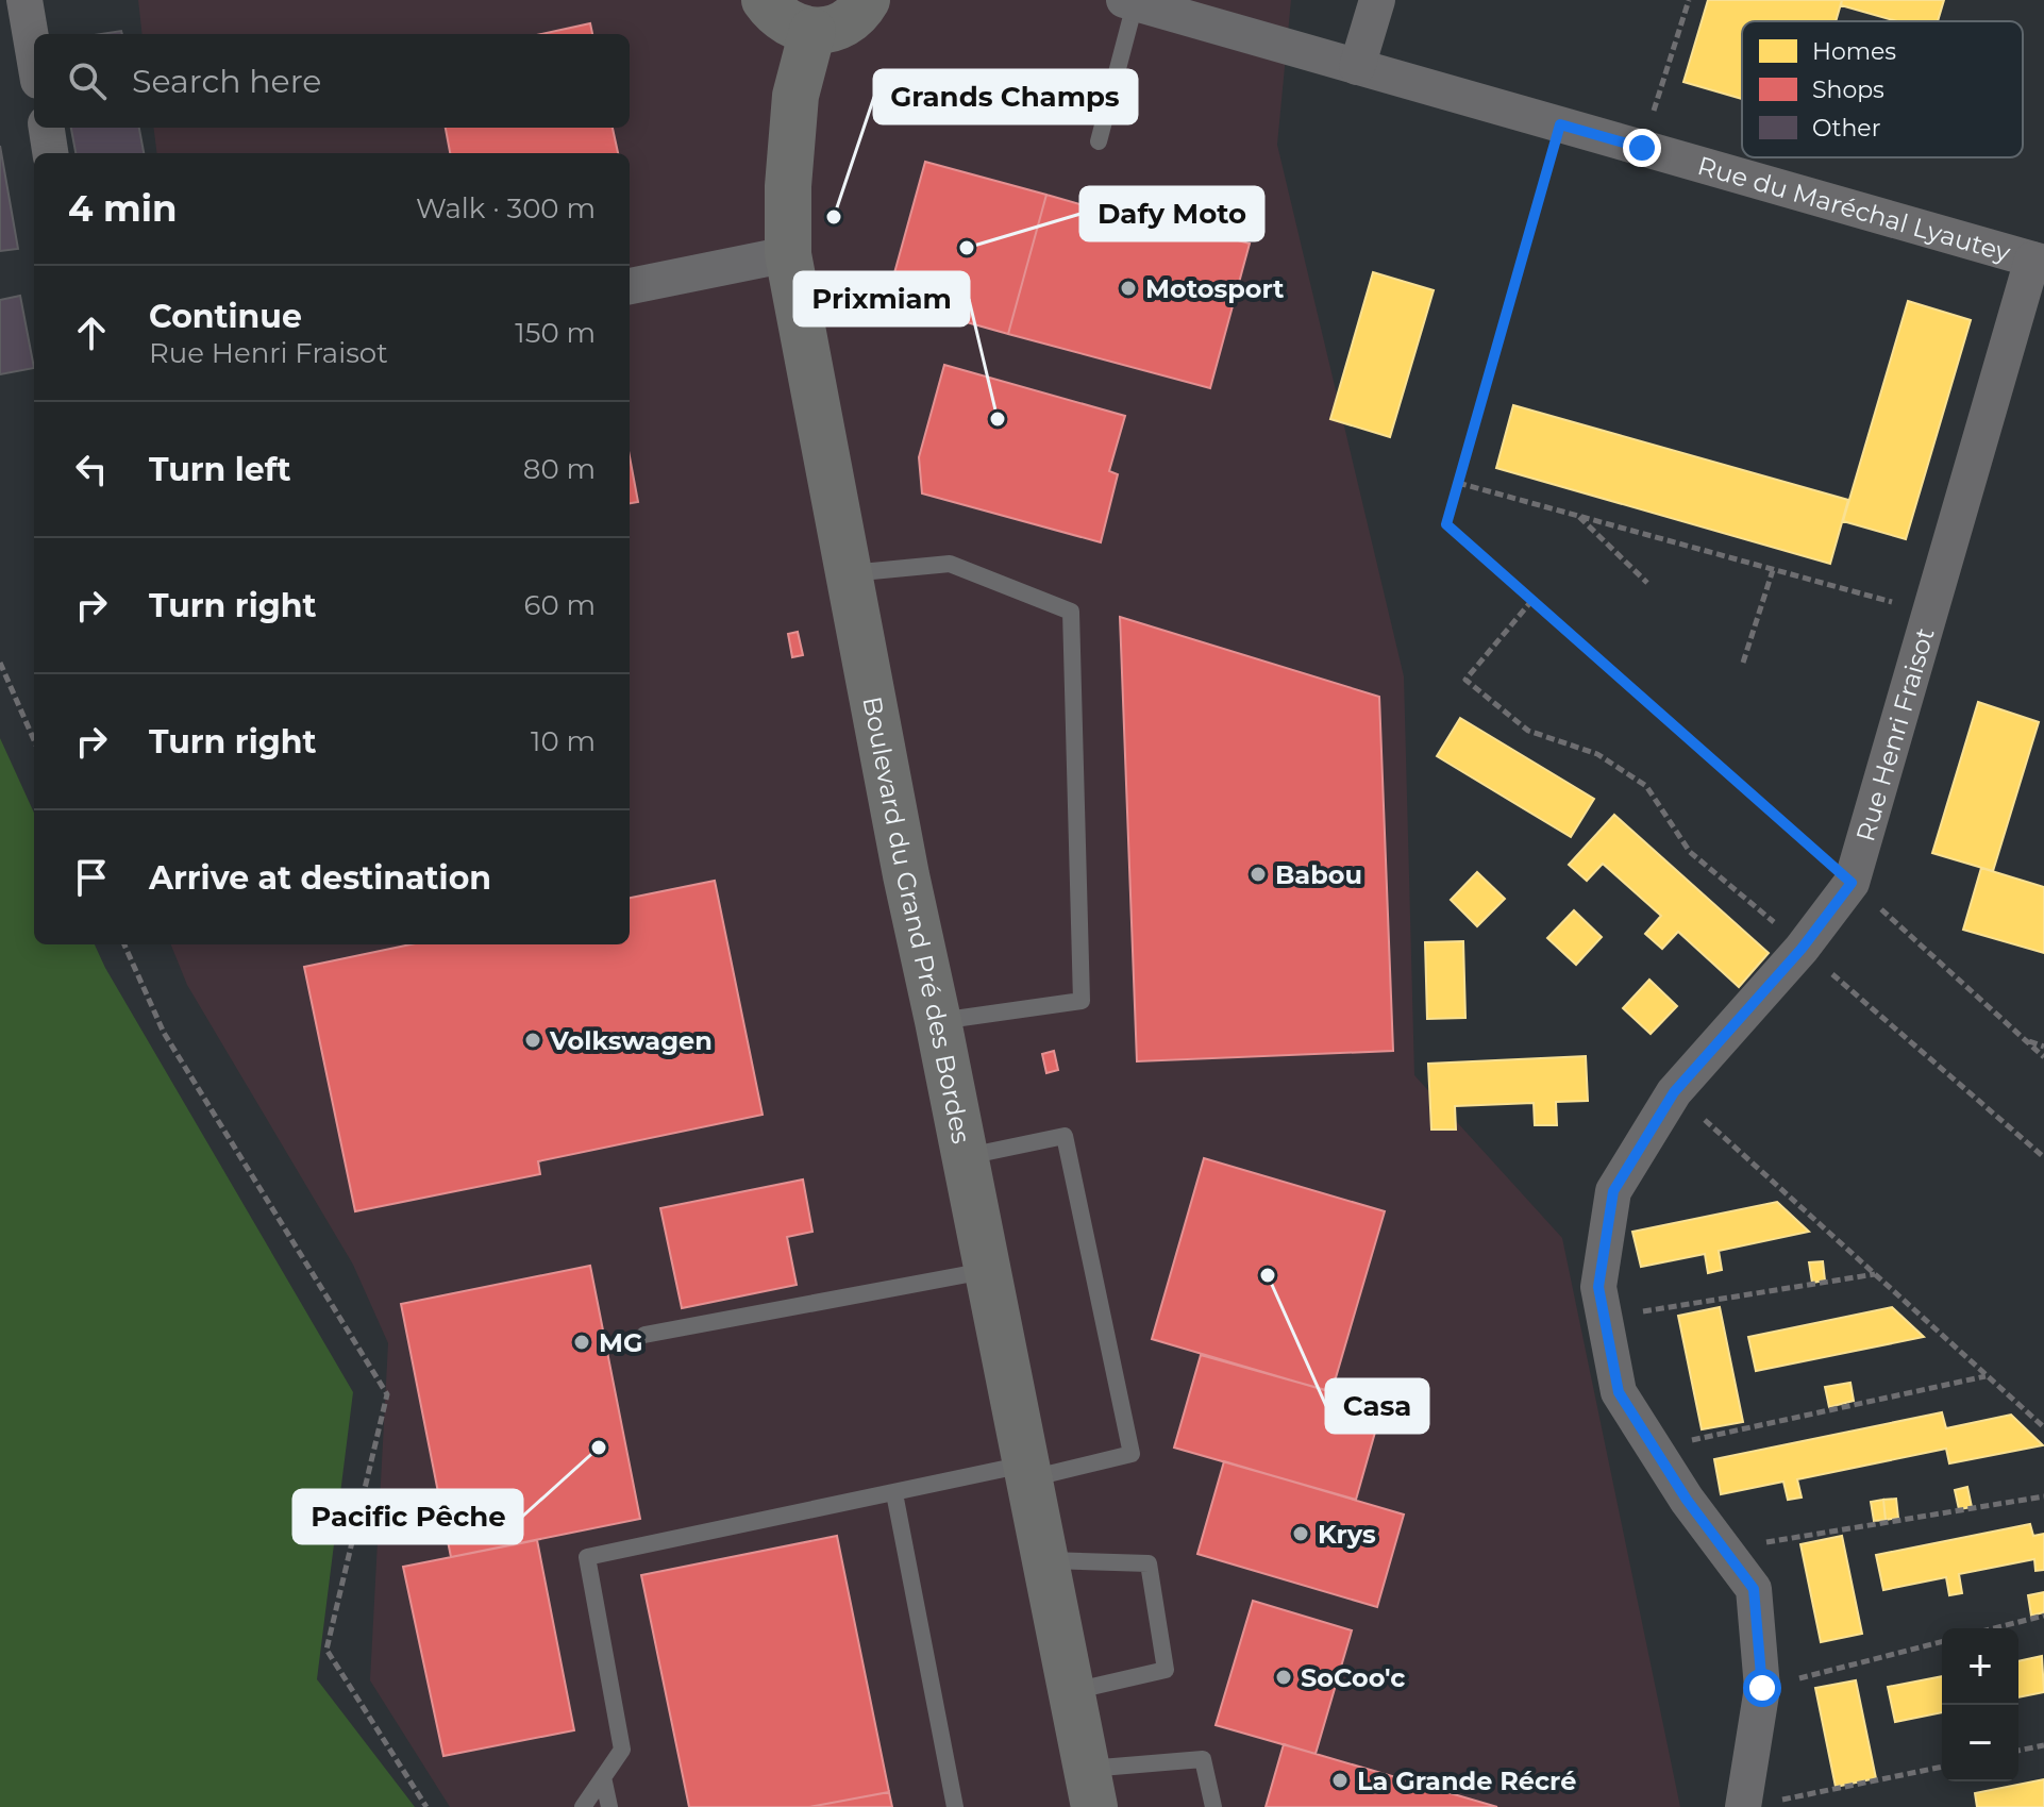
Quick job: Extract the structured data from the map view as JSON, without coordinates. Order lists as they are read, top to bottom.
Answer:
{
  "streets": {
    "main road": ["Boulevard du Grand Pré des Bordes"],
    "street": ["Rue du Maréchal Lyautey", "Rue Henri Fraisot"]
  },
  "crossings": [
    ["Rue du Maréchal Lyautey", "Rue Henri Fraisot"]
  ],
  "places": [
    "Grands Champs",
    "Dafy Moto",
    "Motosport",
    "Prixmiam",
    "Babou",
    "Volkswagen",
    "Casa",
    "MG",
    "Pacific Pêche",
    "Krys",
    "SoCoo'c",
    "La Grande Récré"
  ],
  "legend": ["Homes", "Shops", "Other"],
  "page": {
    "search": "Search here",
    "heading": ["4 min", "Walk · 300 m"],
    "list": [
      ["Continue", "Rue Henri Fraisot", "150 m"],
      ["Turn left", "80 m"],
      ["Turn right", "60 m"],
      ["Turn right", "10 m"],
      "Arrive at destination"
    ],
    "map_buttons": ["+", "−"]
  }
}
